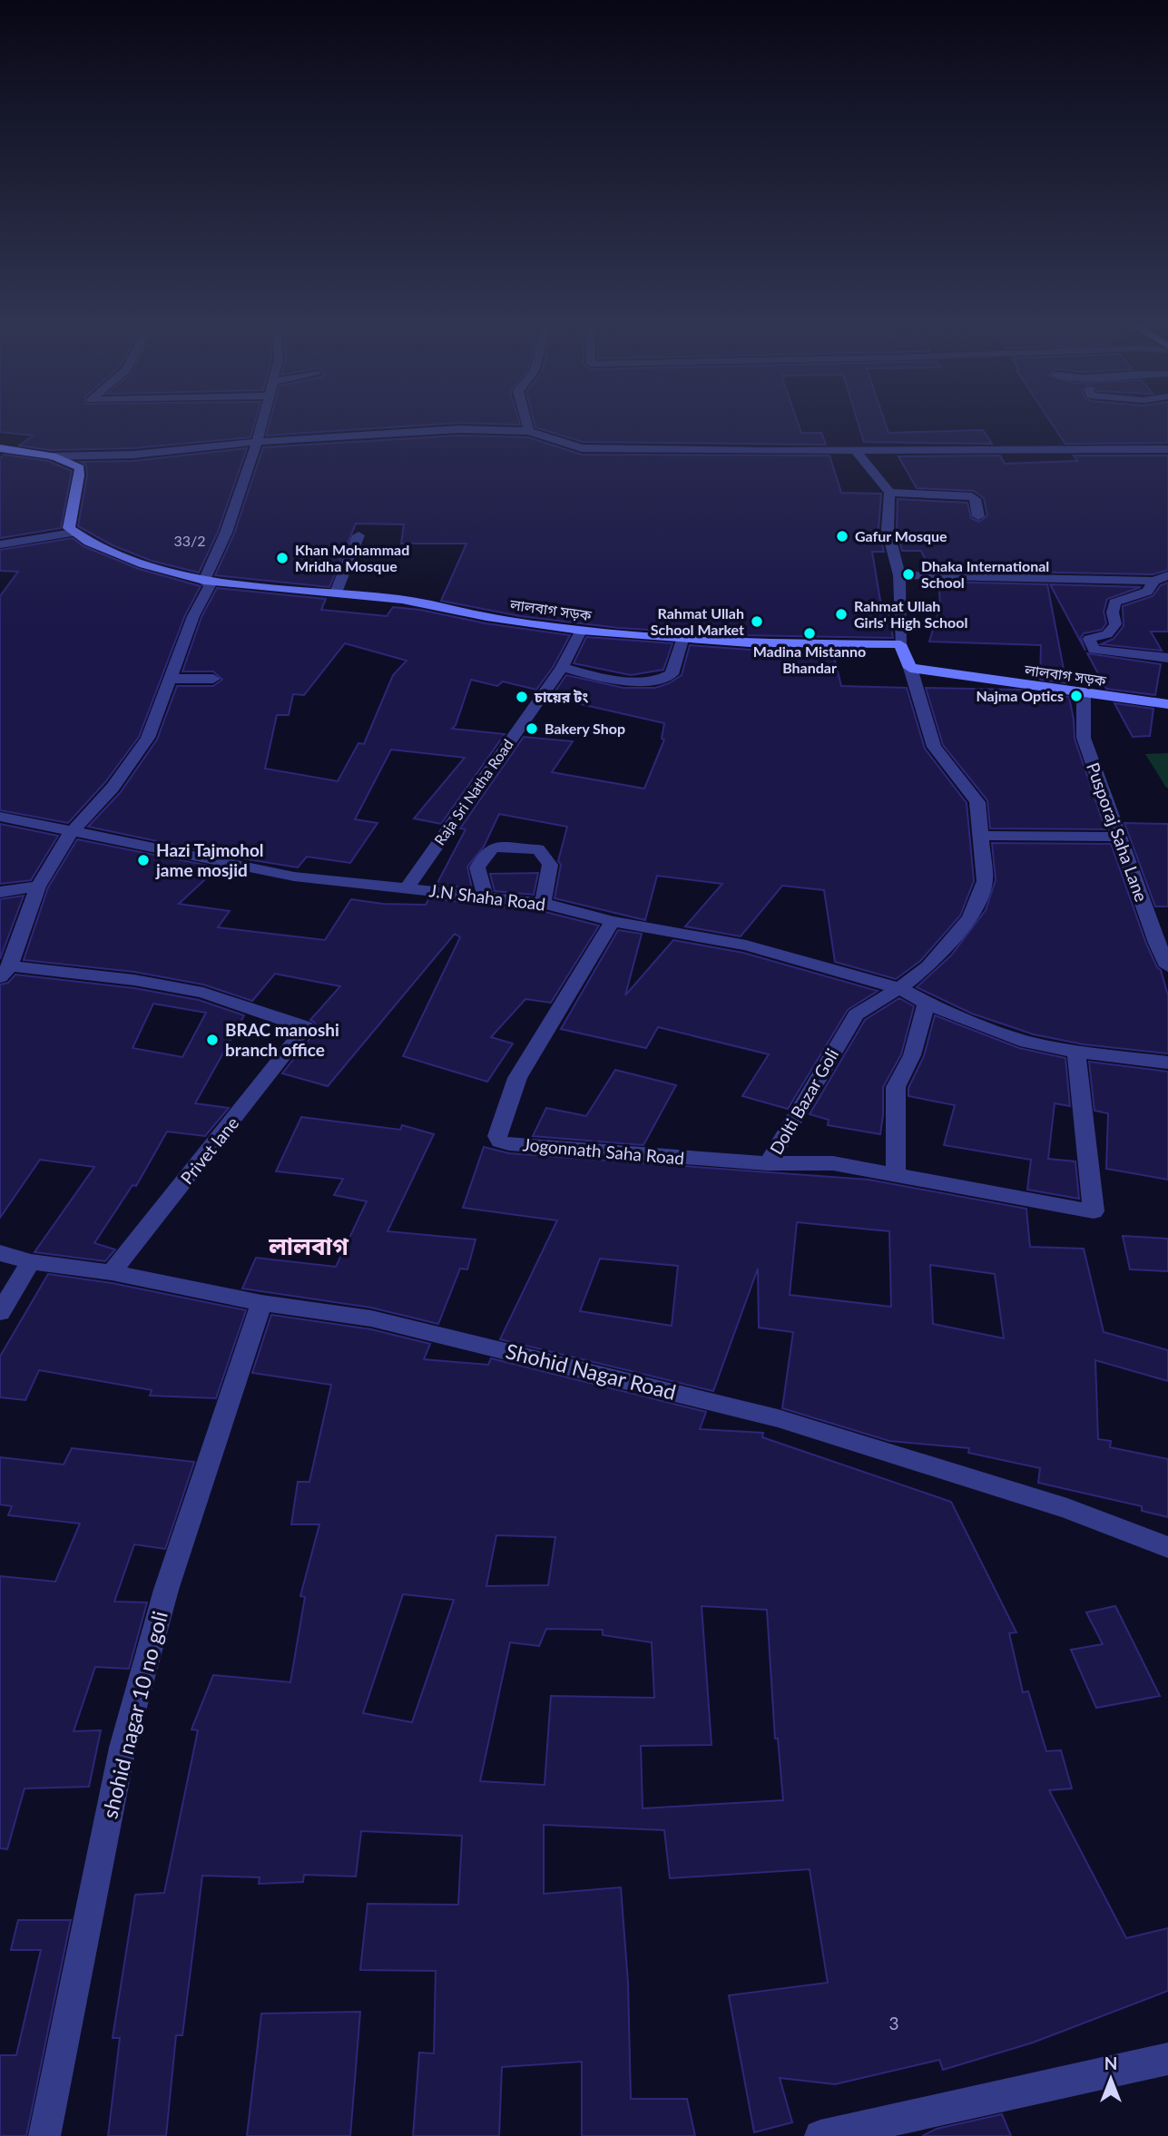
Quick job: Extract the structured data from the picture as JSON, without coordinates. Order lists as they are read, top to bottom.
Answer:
{
  "streets": {
    "street": [
      "লালবাগ সড়ক",
      "Raja Sri Natha Road",
      "Pusporaj Saha Lane",
      "J.N Shaha Road",
      "Dolti Bazar Goli",
      "Privet lane",
      "Jogonnath Saha Road",
      "Shohid Nagar Road",
      "shohid nagar 10 no goli"
    ]
  },
  "crossings": [
    ["লালবাগ সড়ক", "Raja Sri Natha Road"],
    ["লালবাগ সড়ক", "Pusporaj Saha Lane"],
    ["লালবাগ সড়ক", "Dolti Bazar Goli"],
    ["Raja Sri Natha Road", "J.N Shaha Road"],
    ["J.N Shaha Road", "Dolti Bazar Goli"],
    ["J.N Shaha Road", "Jogonnath Saha Road"],
    ["Dolti Bazar Goli", "Jogonnath Saha Road"],
    ["Privet lane", "Shohid Nagar Road"],
    ["Shohid Nagar Road", "shohid nagar 10 no goli"]
  ],
  "districts": ["লালবাগ"],
  "places": [
    "Gafur Mosque",
    "Khan Mohammad Mridha Mosque",
    "Dhaka International School",
    "Rahmat Ullah Girls' High School",
    "Rahmat Ullah School Market",
    "Madina Mistanno Bhandar",
    "Najma Optics",
    "চায়ের টং",
    "Bakery Shop",
    "Hazi Tajmohol jame mosjid",
    "BRAC manoshi branch office"
  ],
  "house_numbers": ["33/2", "3"],
  "north": "top"
}
